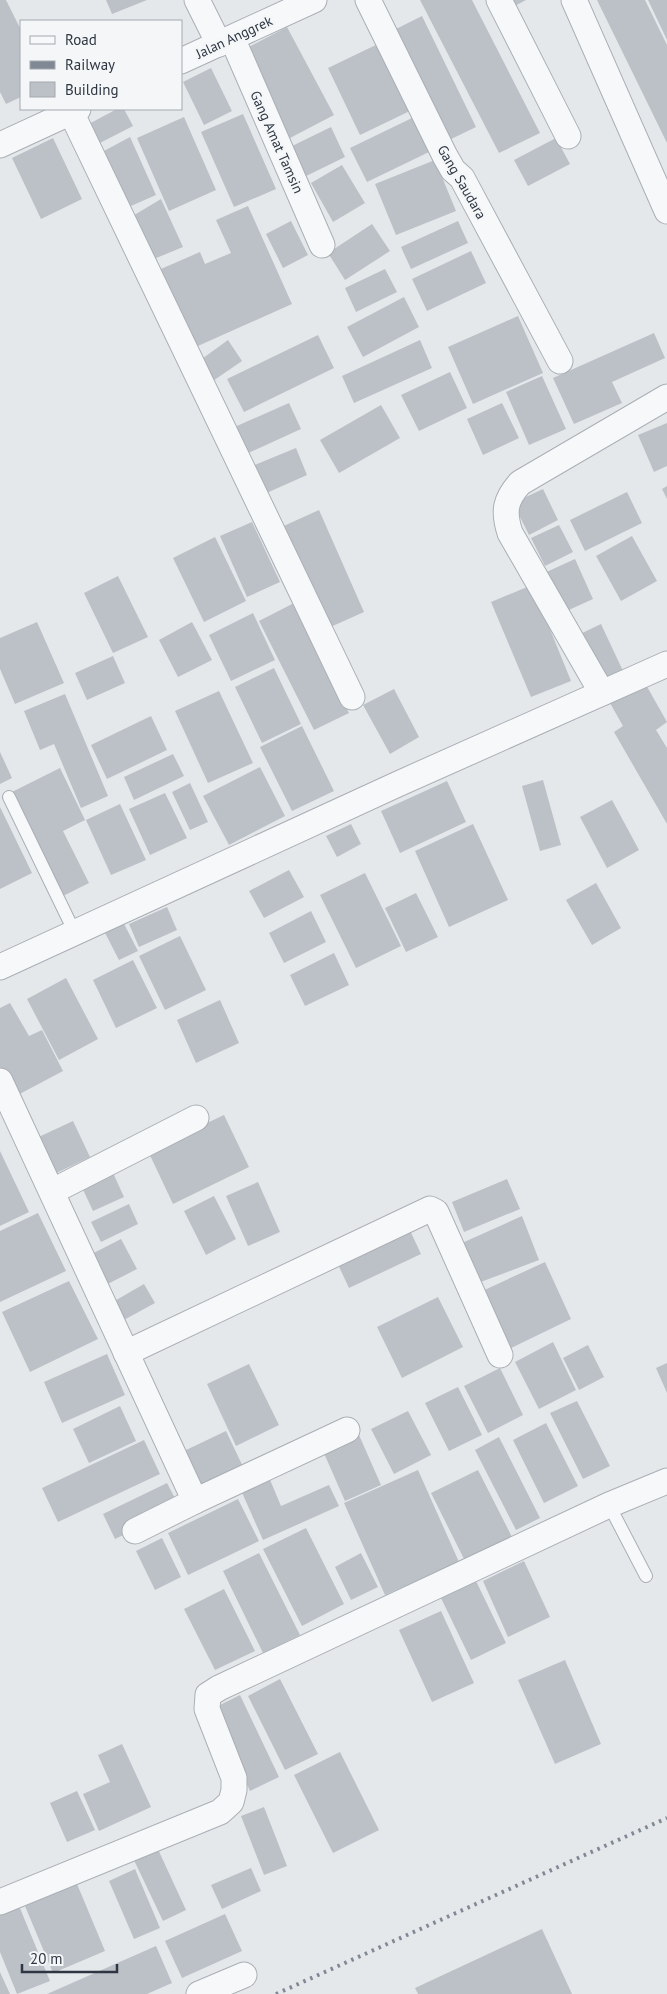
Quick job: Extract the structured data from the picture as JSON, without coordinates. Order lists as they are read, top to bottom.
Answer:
{
  "streets": {
    "street": ["Jalan Anggrek", "Gang Amat Tamsin", "Gang Saudara"]
  },
  "crossings": [
    ["Jalan Anggrek", "Gang Amat Tamsin"]
  ],
  "legend": ["Road", "Railway", "Building"],
  "scale_bar": "20 m"
}
